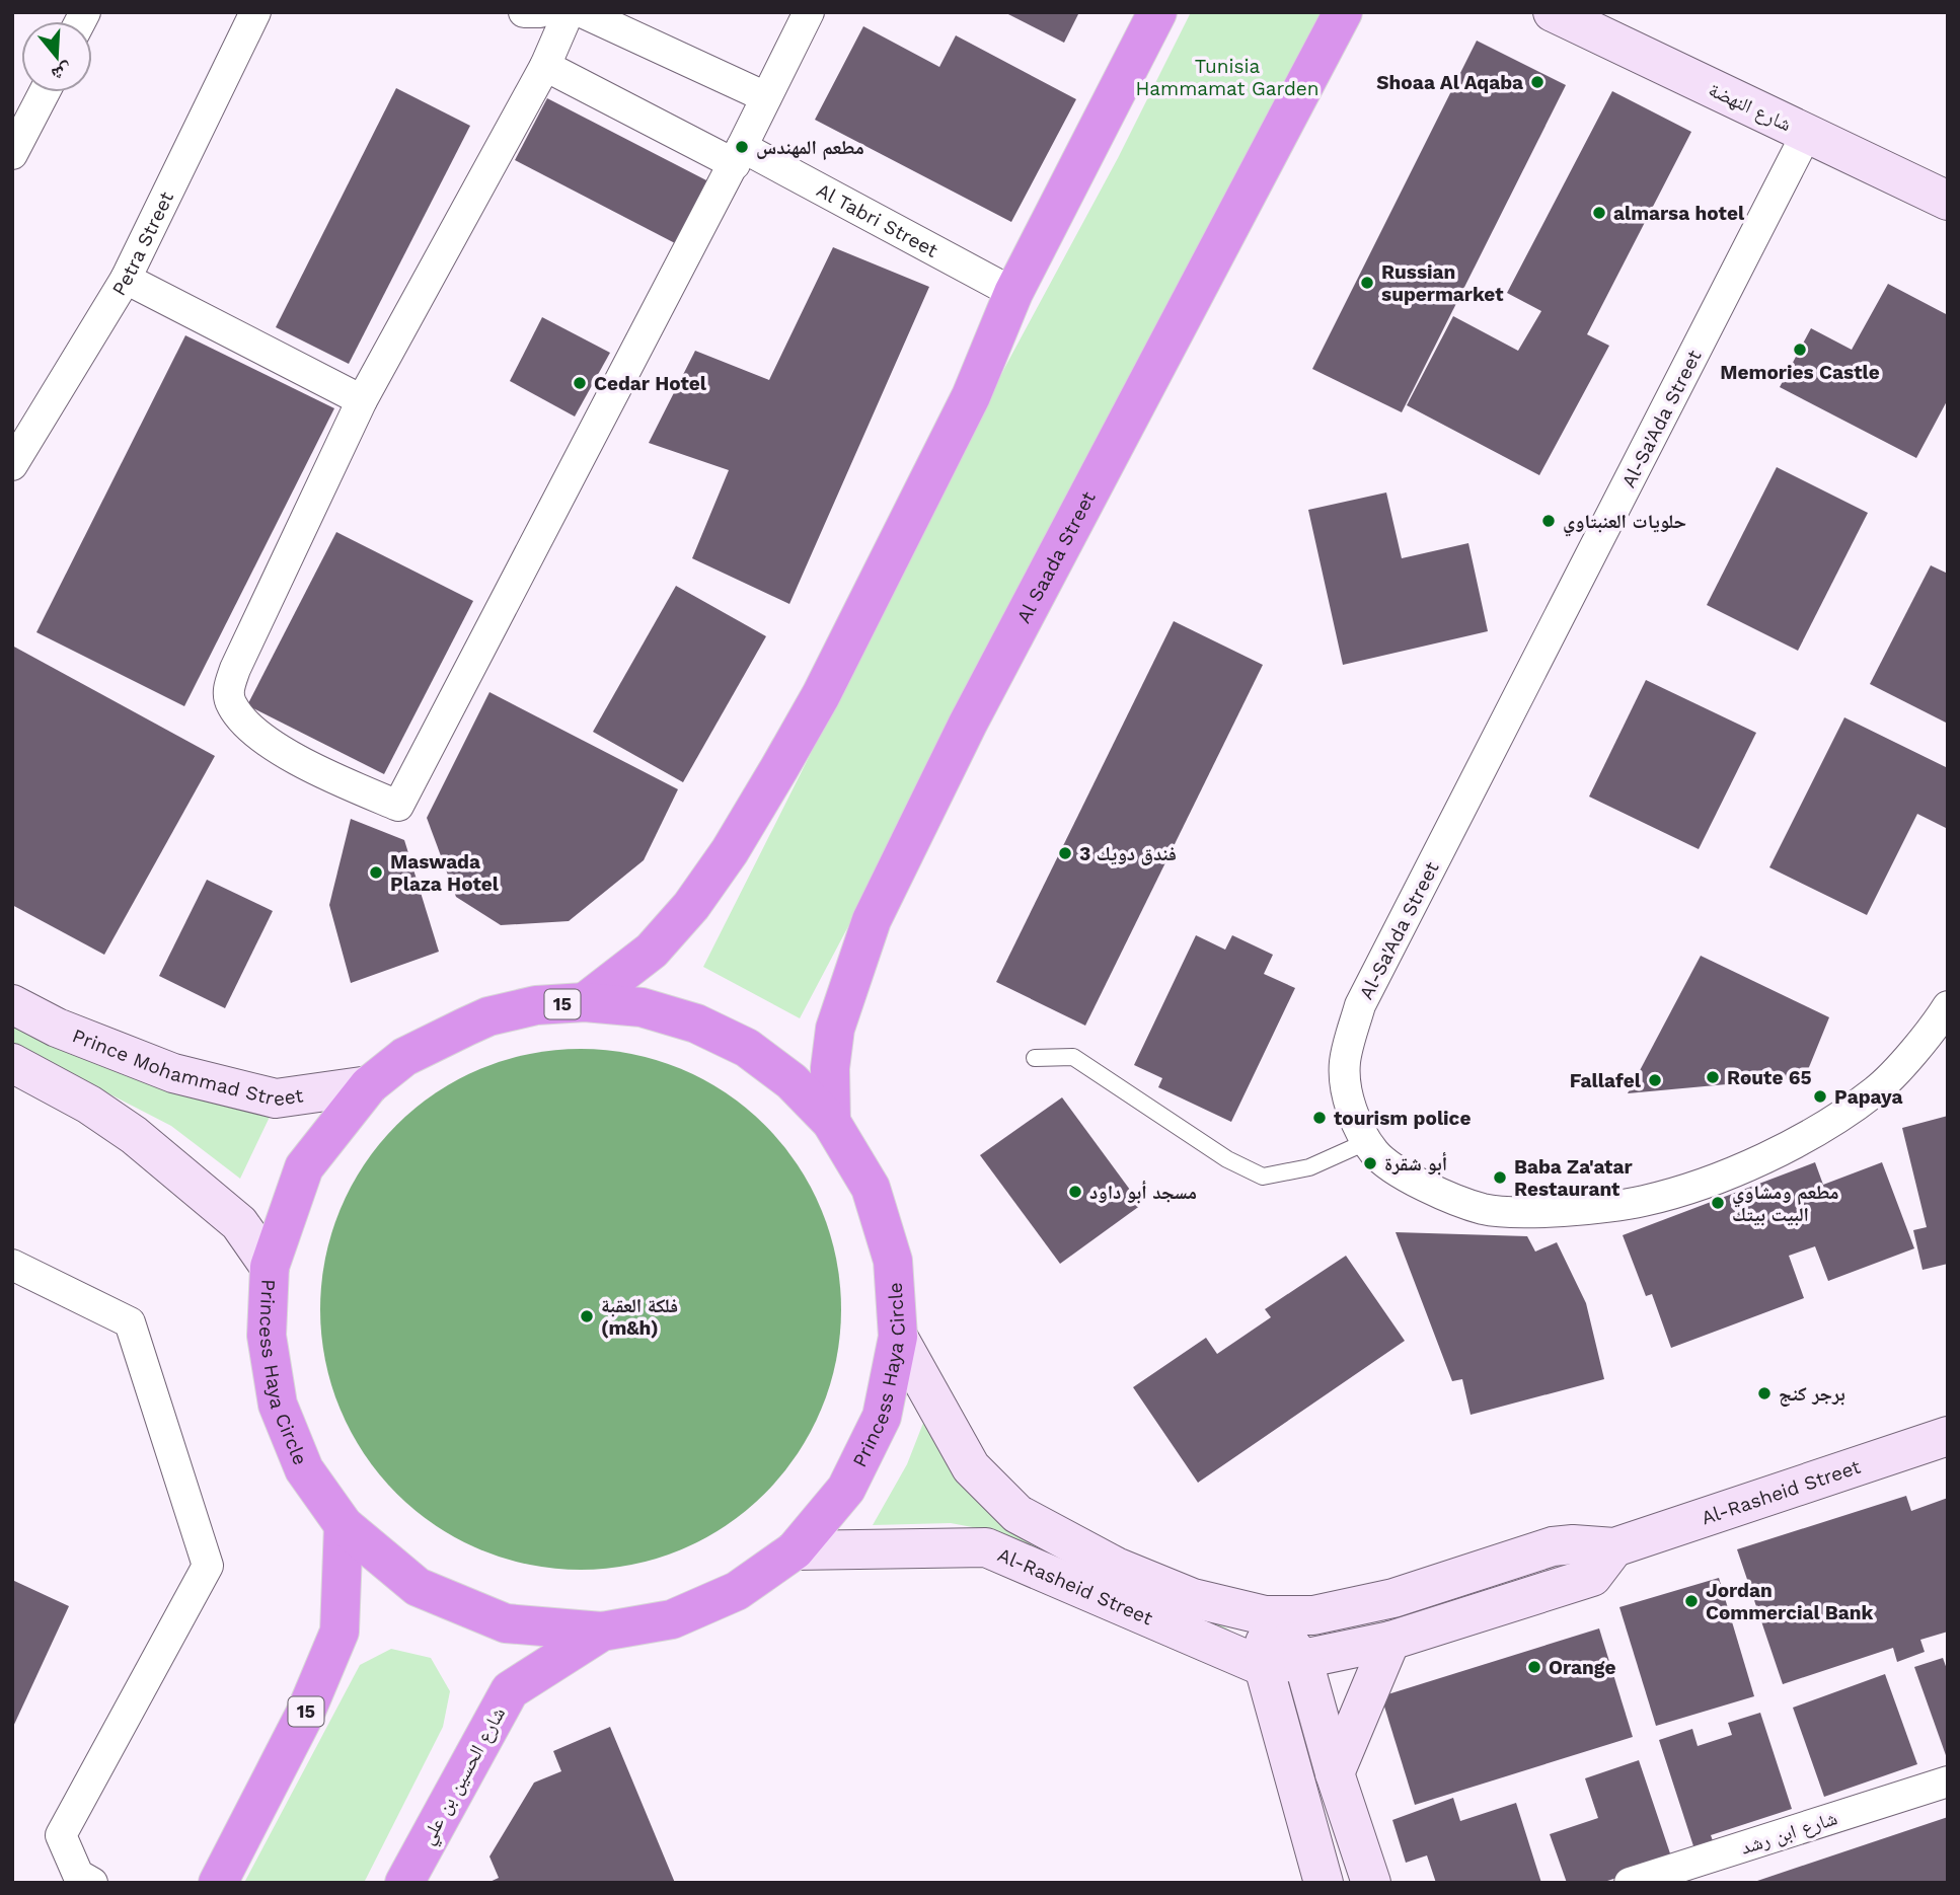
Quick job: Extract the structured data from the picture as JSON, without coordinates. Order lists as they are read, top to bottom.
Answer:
{
  "streets": {
    "highway": [
      "Al Saada Street",
      "15",
      "Princess Haya Circle",
      "شارع الحسين بن علي"
    ],
    "main road": ["شارع النهضة", "Prince Mohammad Street", "Al-Rasheid Street"],
    "street": [
      "Al Tabri Street",
      "Petra Street",
      "Al-Sa'Ada Street",
      "شارع ابن رشد"
    ]
  },
  "crossings": [
    ["شارع النهضة", "Al-Sa'Ada Street"],
    ["Al Saada Street", "Princess Haya Circle"],
    ["15", "Princess Haya Circle"],
    ["Prince Mohammad Street", "Princess Haya Circle"],
    ["Princess Haya Circle", "Al-Rasheid Street"],
    ["Princess Haya Circle", "شارع الحسين بن علي"]
  ],
  "parks": ["Tunisia Hammamat Garden"],
  "places": [
    "Shoaa Al Aqaba",
    "مطعم المهندس",
    "almarsa hotel",
    "Russian supermarket",
    "Memories Castle",
    "Cedar Hotel",
    "حلويات العنبتاوي",
    "فندق دويك 3",
    "Maswada Plaza Hotel",
    "Route 65",
    "Fallafel",
    "Papaya",
    "tourism police",
    "أبو شقرة",
    "Baba Za'atar Restaurant",
    "مسجد أبو داود",
    "مطعم ومشاوي البيت بيتك",
    "فلكة العقبة (m&h)",
    "برجر كنج",
    "Jordan Commercial Bank",
    "Orange"
  ],
  "north": "bottom"
}
